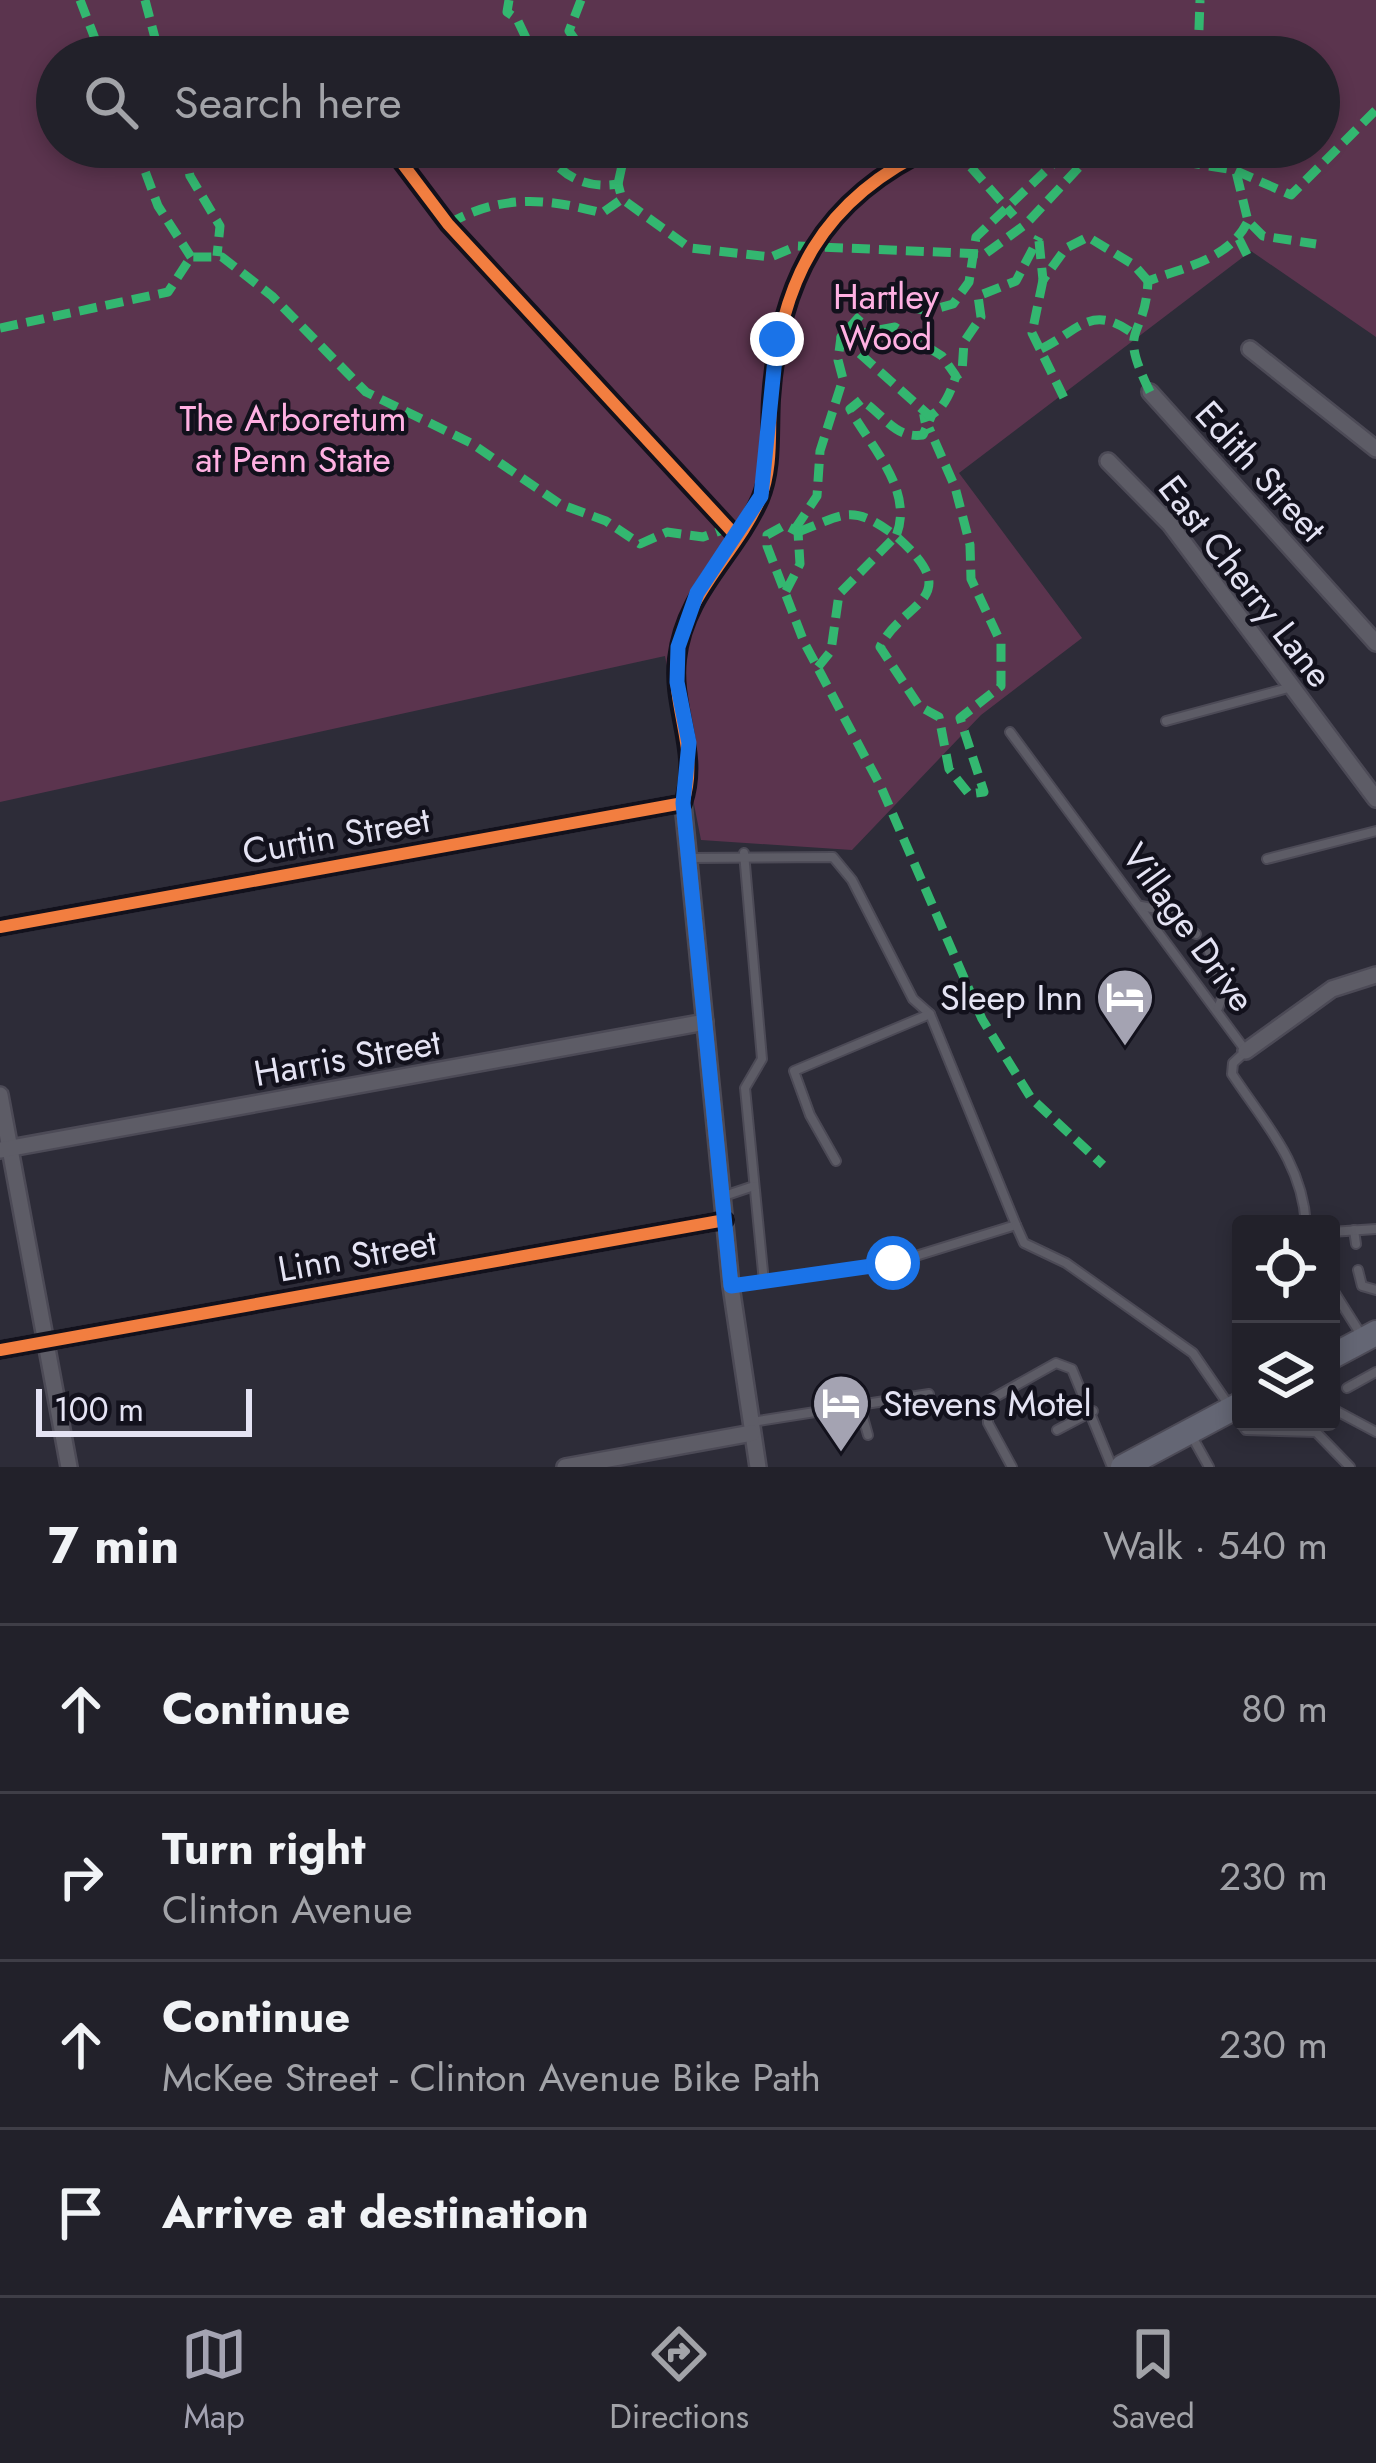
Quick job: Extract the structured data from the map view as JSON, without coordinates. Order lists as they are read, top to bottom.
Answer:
{
  "streets": {
    "street": [
      "Edith Street",
      "East Cherry Lane",
      "Curtin Street",
      "Harris Street",
      "Linn Street"
    ],
    "lane": ["Village Drive"]
  },
  "parks": ["Hartley Wood", "The Arboretum at Penn State"],
  "places": {
    "hotel": ["Sleep Inn", "Stevens Motel"]
  },
  "scale_bar": "100 m",
  "page": {
    "search": "Search here",
    "scale": "100 m",
    "heading": ["7 min", "Walk · 540 m"],
    "list": [
      ["Continue", "80 m"],
      ["Turn right", "Clinton Avenue", "230 m"],
      ["Continue", "McKee Street - Clinton Avenue Bike Path", "230 m"],
      "Arrive at destination"
    ],
    "nav": ["Map", "Directions", "Saved"]
  }
}
